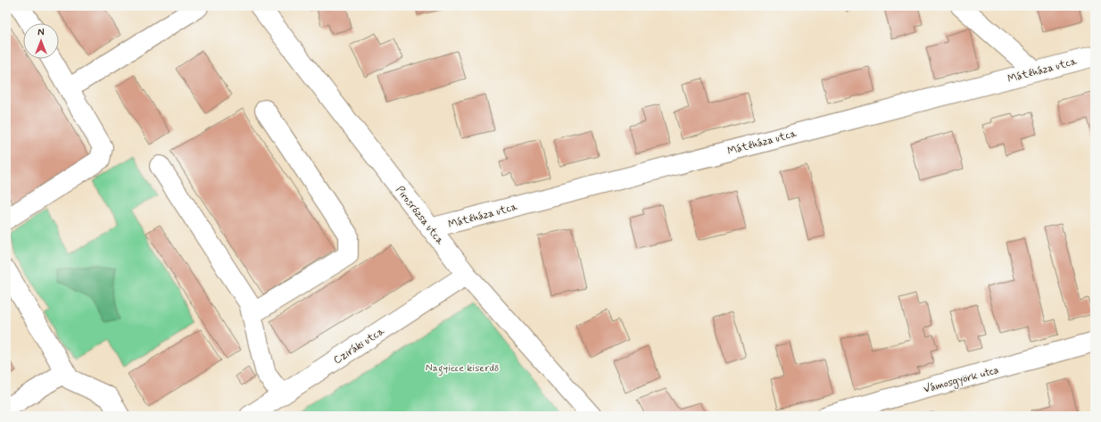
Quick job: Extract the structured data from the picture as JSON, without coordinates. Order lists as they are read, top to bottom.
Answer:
{
  "streets": {
    "street": [
      "Mátéháza utca",
      "Pirosrózsa utca",
      "Cziráki utca",
      "Vámosgyörk utca"
    ]
  },
  "crossings": [
    ["Mátéháza utca", "Pirosrózsa utca"],
    ["Pirosrózsa utca", "Cziráki utca"]
  ],
  "parks": ["Nagyicce kiserdő"],
  "north": "top"
}
